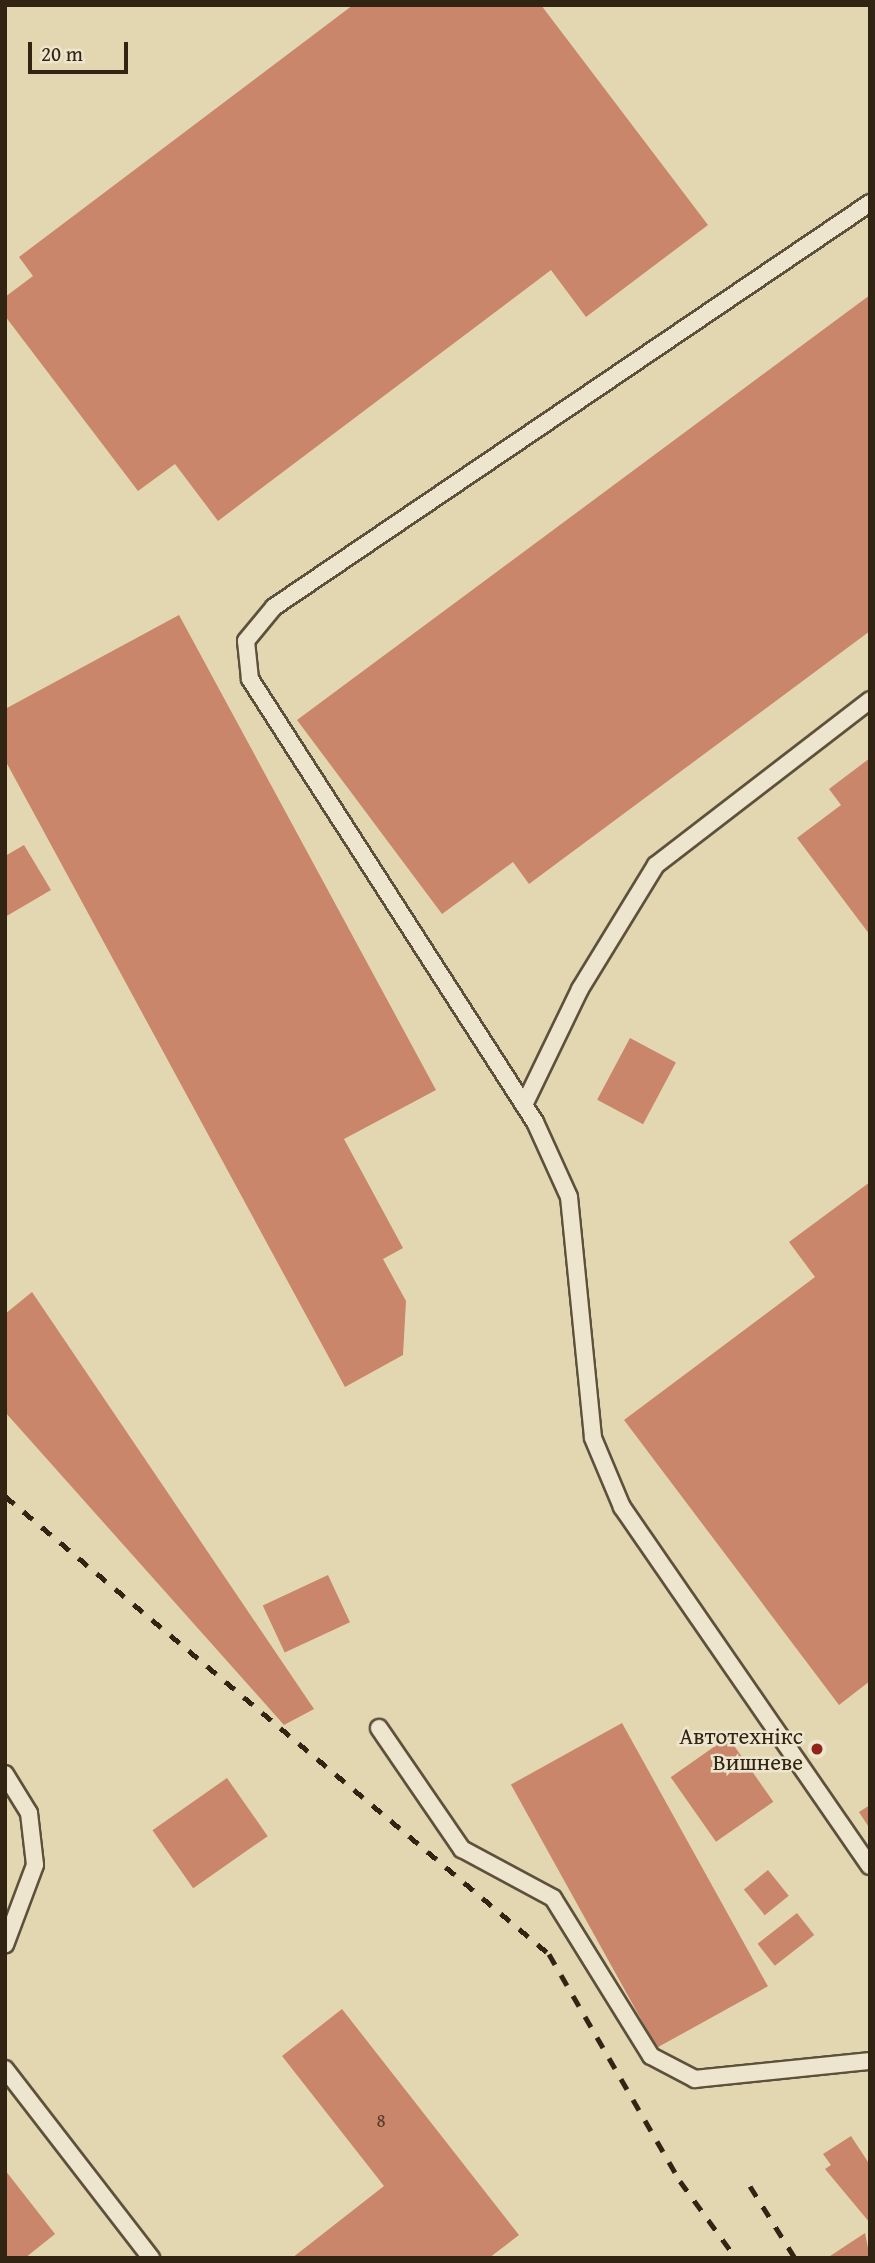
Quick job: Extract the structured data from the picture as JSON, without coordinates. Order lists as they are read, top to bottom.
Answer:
{
  "places": ["Автотехнікс Вишневе"],
  "house_numbers": ["8"],
  "scale_bar": "20 m"
}
